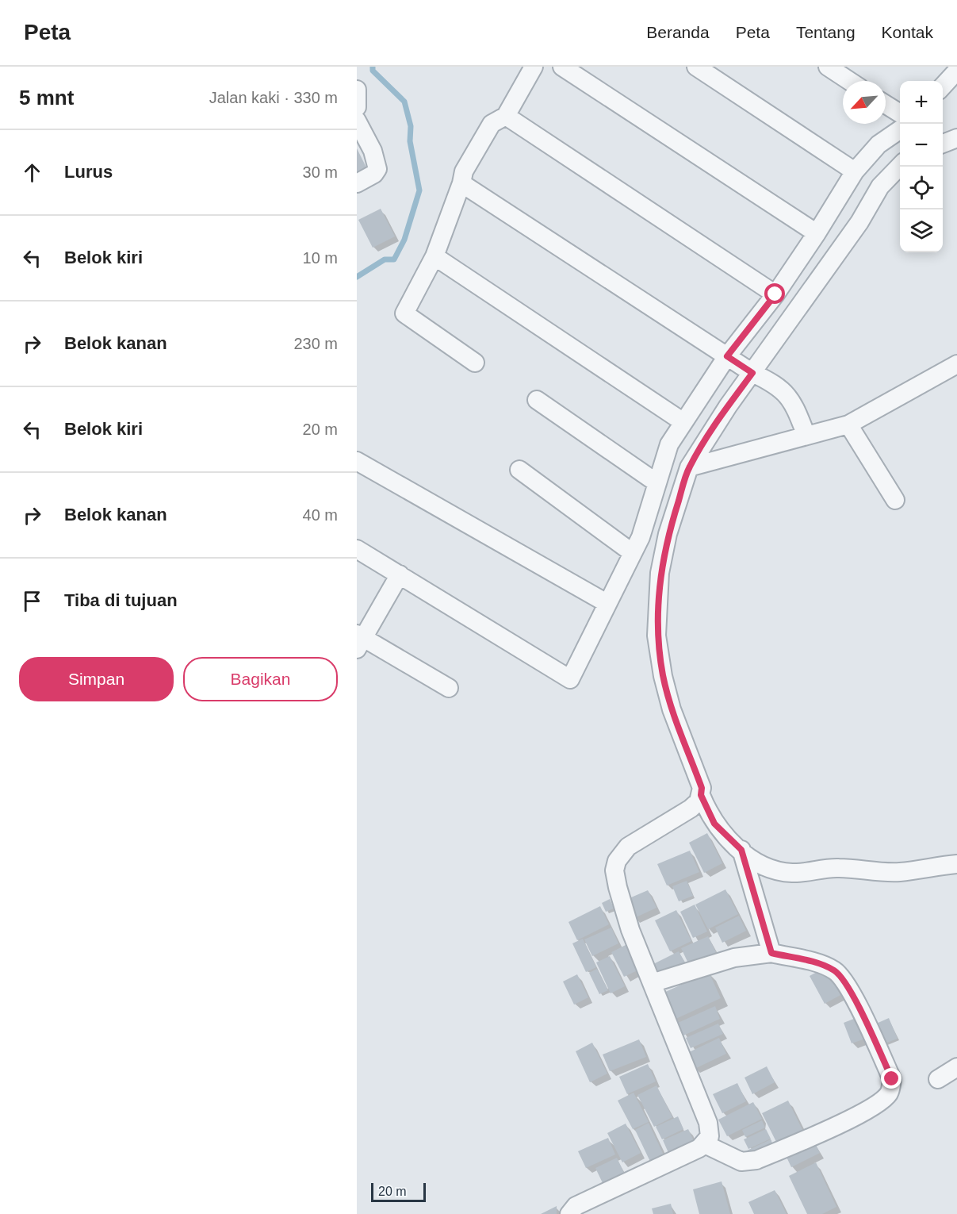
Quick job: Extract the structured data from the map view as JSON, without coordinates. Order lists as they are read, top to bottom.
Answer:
{
  "scale_bar": "20 m",
  "north": "bottom left",
  "page": {
    "header": "Peta",
    "nav": [
      "Beranda",
      "Peta",
      "Tentang",
      "Kontak"
    ],
    "heading": ["5 mnt", "Jalan kaki · 330 m"],
    "map_buttons": ["+", "−"],
    "list": [
      ["Lurus", "30 m"],
      ["Belok kiri", "10 m"],
      ["Belok kanan", "230 m"],
      ["Belok kiri", "20 m"],
      ["Belok kanan", "40 m"],
      "Tiba di tujuan"
    ],
    "buttons": ["Simpan", "Bagikan"],
    "scale": "20 m"
  }
}
